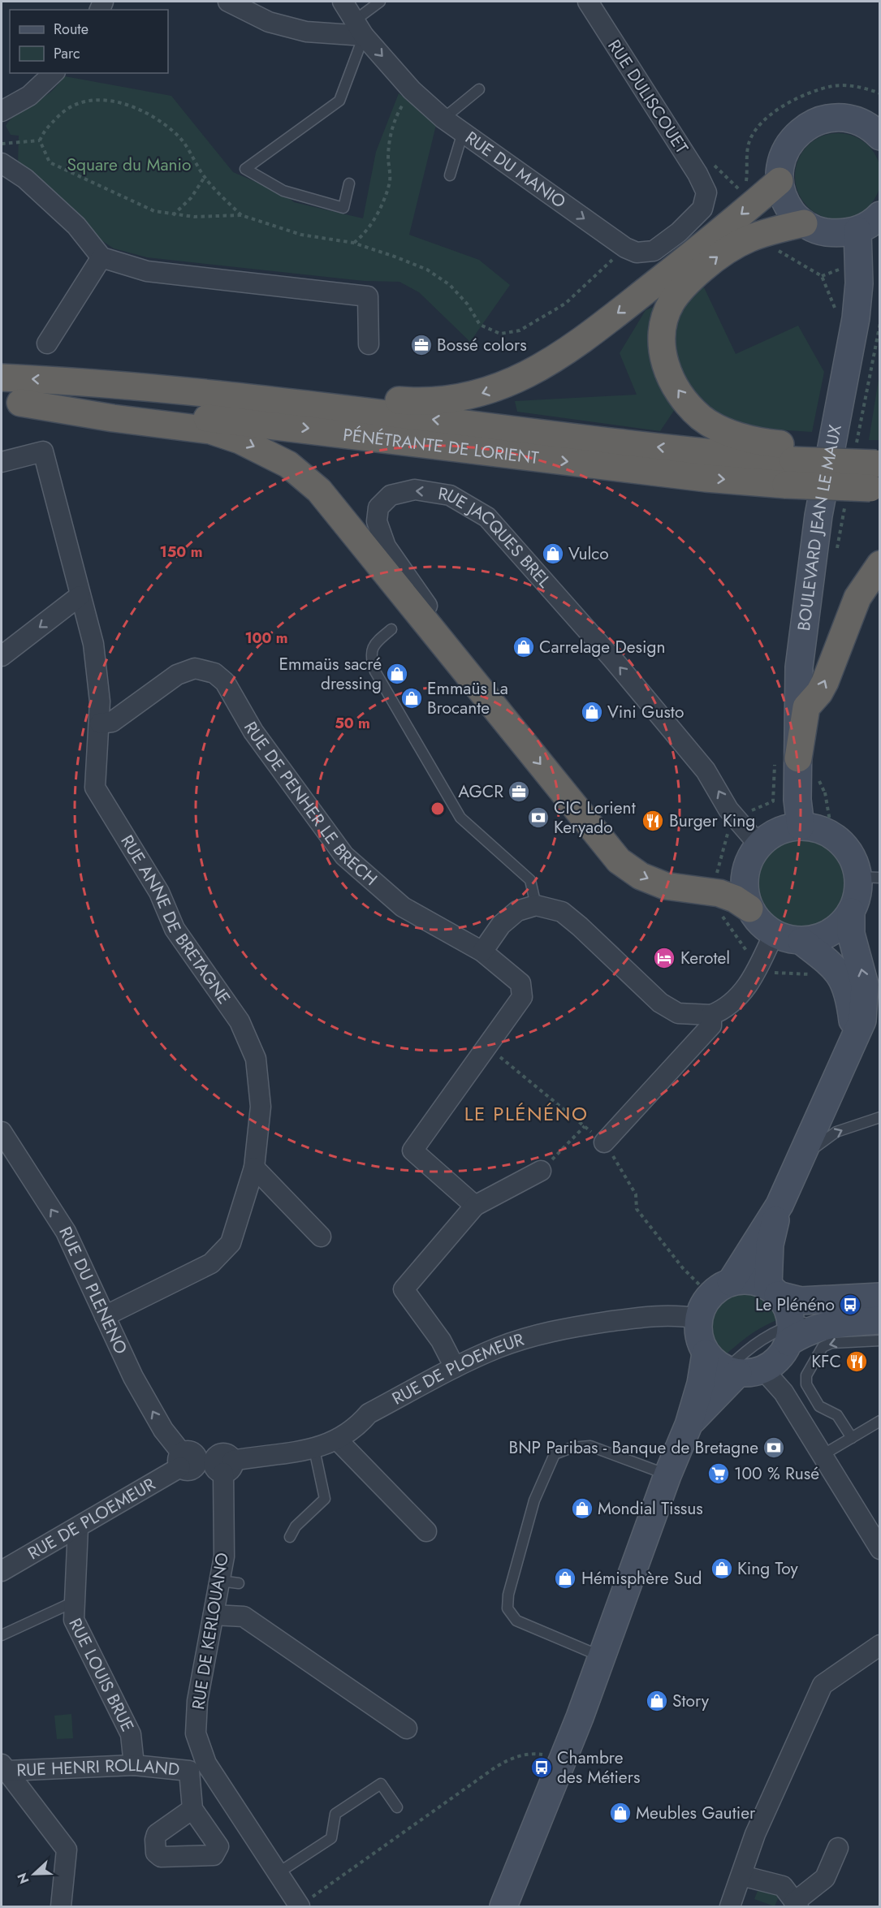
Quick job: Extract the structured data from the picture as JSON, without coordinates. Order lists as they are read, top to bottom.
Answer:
{
  "streets": {
    "highway": ["PÉNÉTRANTE DE LORIENT"],
    "main road": ["BOULEVARD JEAN LE MAUX"],
    "street": [
      "RUE DULISCOUET",
      "RUE DU MANIO",
      "RUE JACQUES BREL",
      "RUE DE PENHER LE BRECH",
      "RUE ANNE DE BRETAGNE",
      "RUE DU PLENENO",
      "RUE DE PLOEMEUR",
      "RUE DE KERLOUANO",
      "RUE LOUIS BRUE",
      "RUE HENRI ROLLAND"
    ]
  },
  "crossings": [
    ["RUE DULISCOUET", "RUE DU MANIO"],
    ["BOULEVARD JEAN LE MAUX", "RUE JACQUES BREL"],
    ["RUE DE PENHER LE BRECH", "RUE ANNE DE BRETAGNE"],
    ["RUE ANNE DE BRETAGNE", "RUE DU PLENENO"],
    ["RUE DU PLENENO", "RUE DE PLOEMEUR"],
    ["RUE DE PLOEMEUR", "RUE DE KERLOUANO"],
    ["RUE DE PLOEMEUR", "RUE LOUIS BRUE"],
    ["RUE DE KERLOUANO", "RUE HENRI ROLLAND"],
    ["RUE LOUIS BRUE", "RUE HENRI ROLLAND"]
  ],
  "one_way": ["RUE DU MANIO", "RUE DU PLENENO"],
  "districts": ["LE PLÉNÉNO"],
  "parks": ["Square du Manio"],
  "places": {
    "office": ["Bossé colors", "AGCR"],
    "shop": [
      "Vulco",
      "Carrelage Design",
      "Emmaüs sacré dressing",
      "Emmaüs La Brocante",
      "Vini Gusto",
      "Mondial Tissus",
      "King Toy",
      "Hémisphère Sud",
      "Story",
      "Meubles Gautier"
    ],
    "bank": ["CIC Lorient Keryado", "BNP Paribas - Banque de Bretagne"],
    "restaurant": ["Burger King", "KFC"],
    "hotel": ["Kerotel"],
    "bus stop": ["Le Plénéno", "Chambre des Métiers"],
    "supermarket": ["100 % Rusé"]
  },
  "legend": ["Route", "Parc"],
  "north": "left",
  "rings": ["150 m", "100 m", "50 m"]
}
